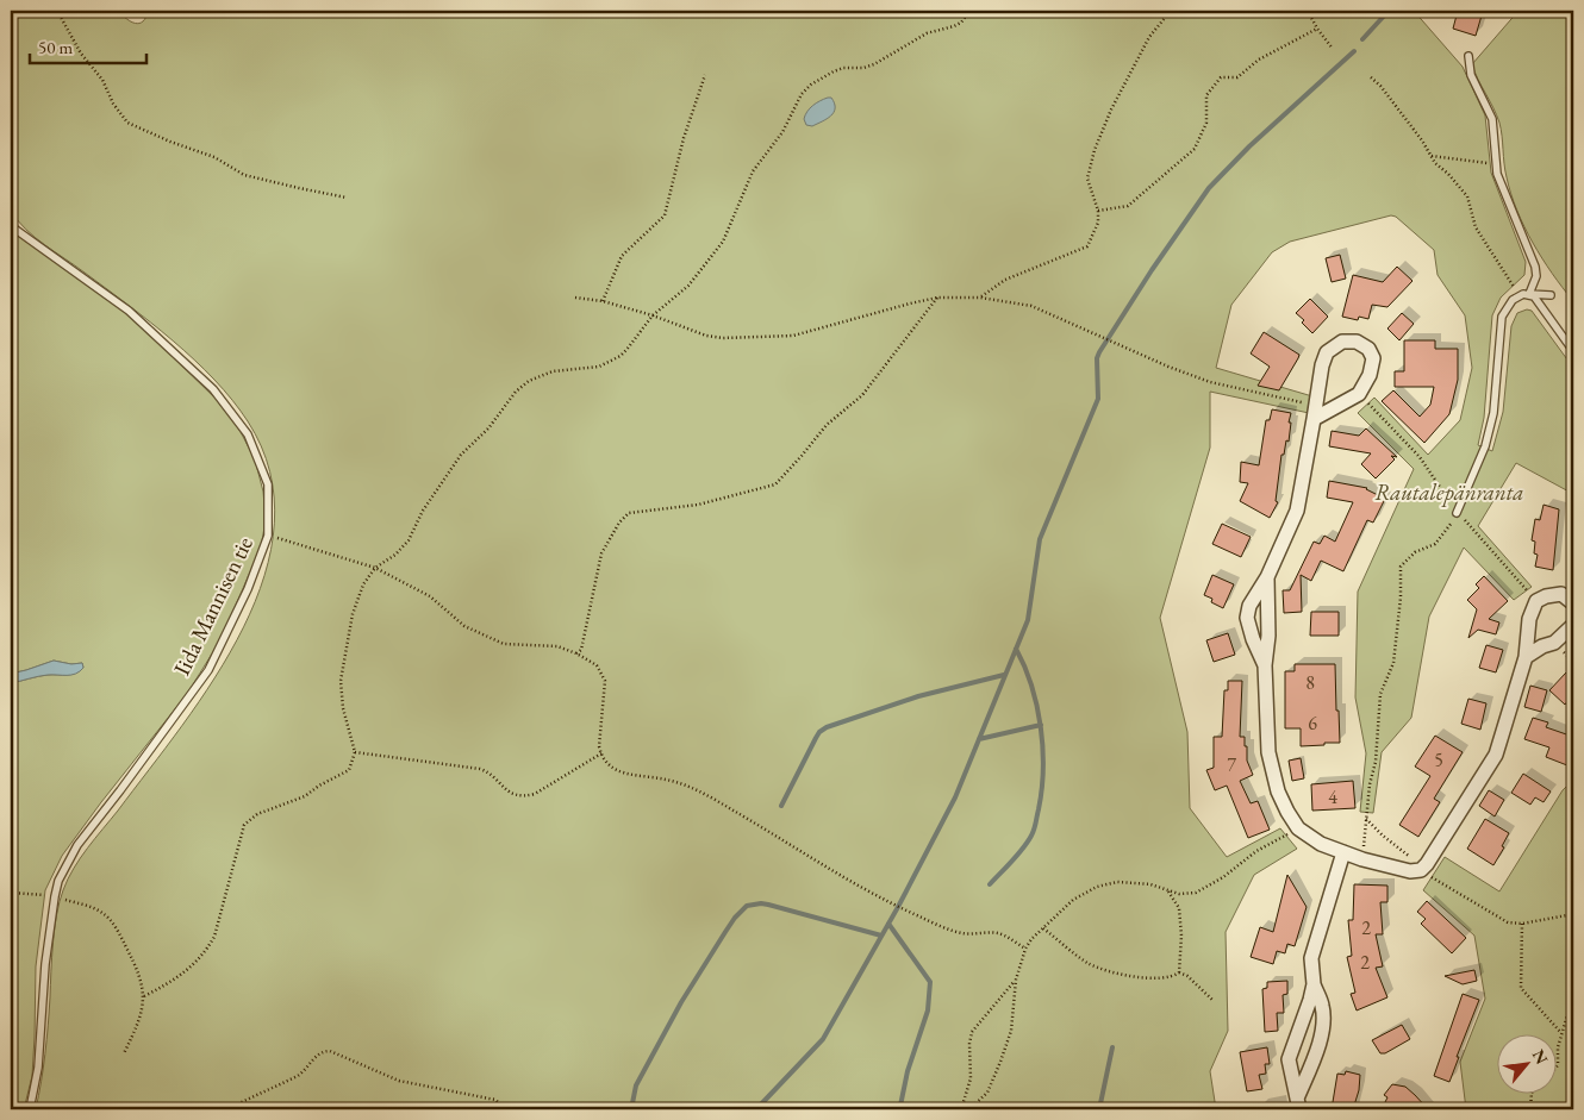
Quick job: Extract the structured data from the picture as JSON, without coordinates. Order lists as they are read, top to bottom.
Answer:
{
  "streets": {
    "lane": ["Iida Mannisen tie"]
  },
  "parks": ["Rautalepänranta"],
  "house_numbers": [
    "8",
    "6",
    "5",
    "7",
    "4",
    "2",
    "2"
  ],
  "scale_bar": "50 m",
  "north": "top right"
}
